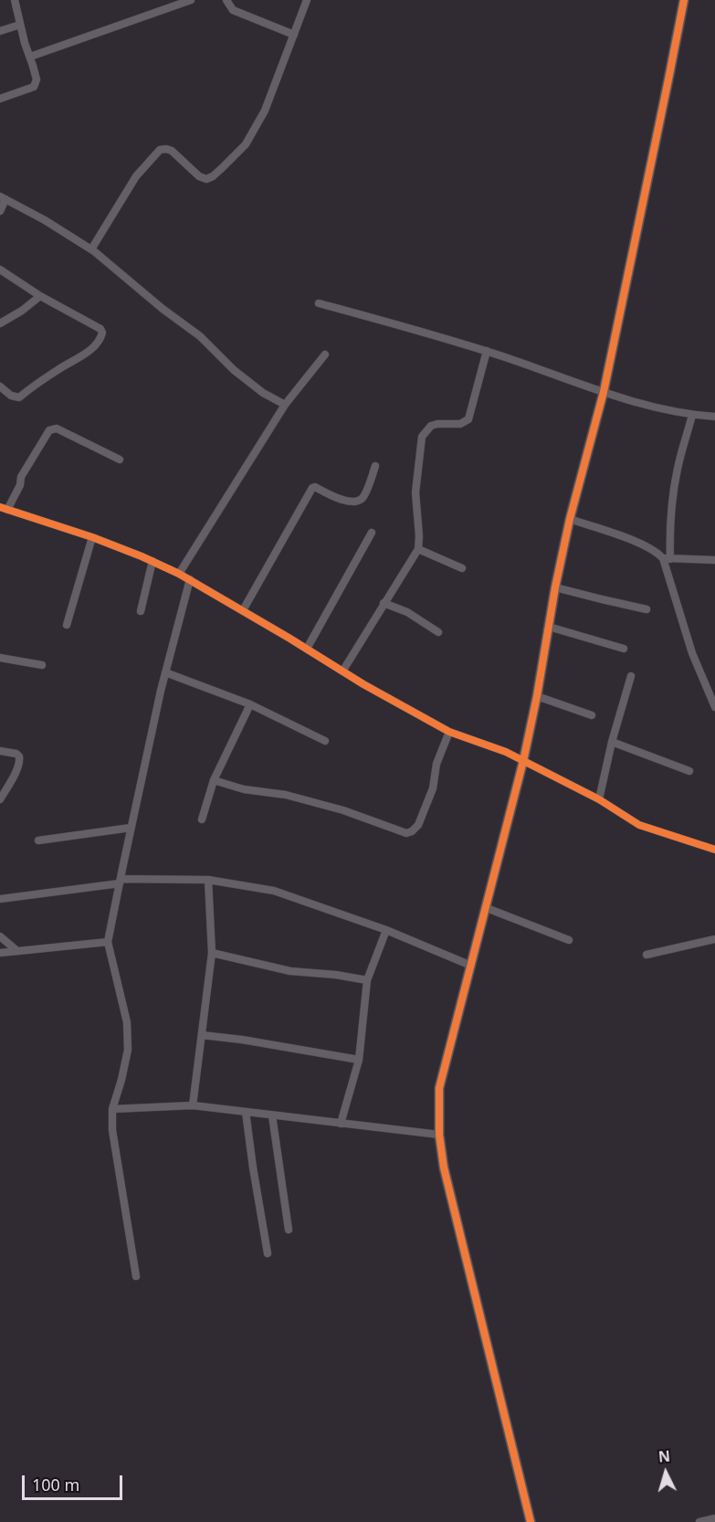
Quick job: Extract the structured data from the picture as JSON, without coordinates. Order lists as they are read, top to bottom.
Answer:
{
  "scale_bar": "100 m",
  "north": "top"
}
